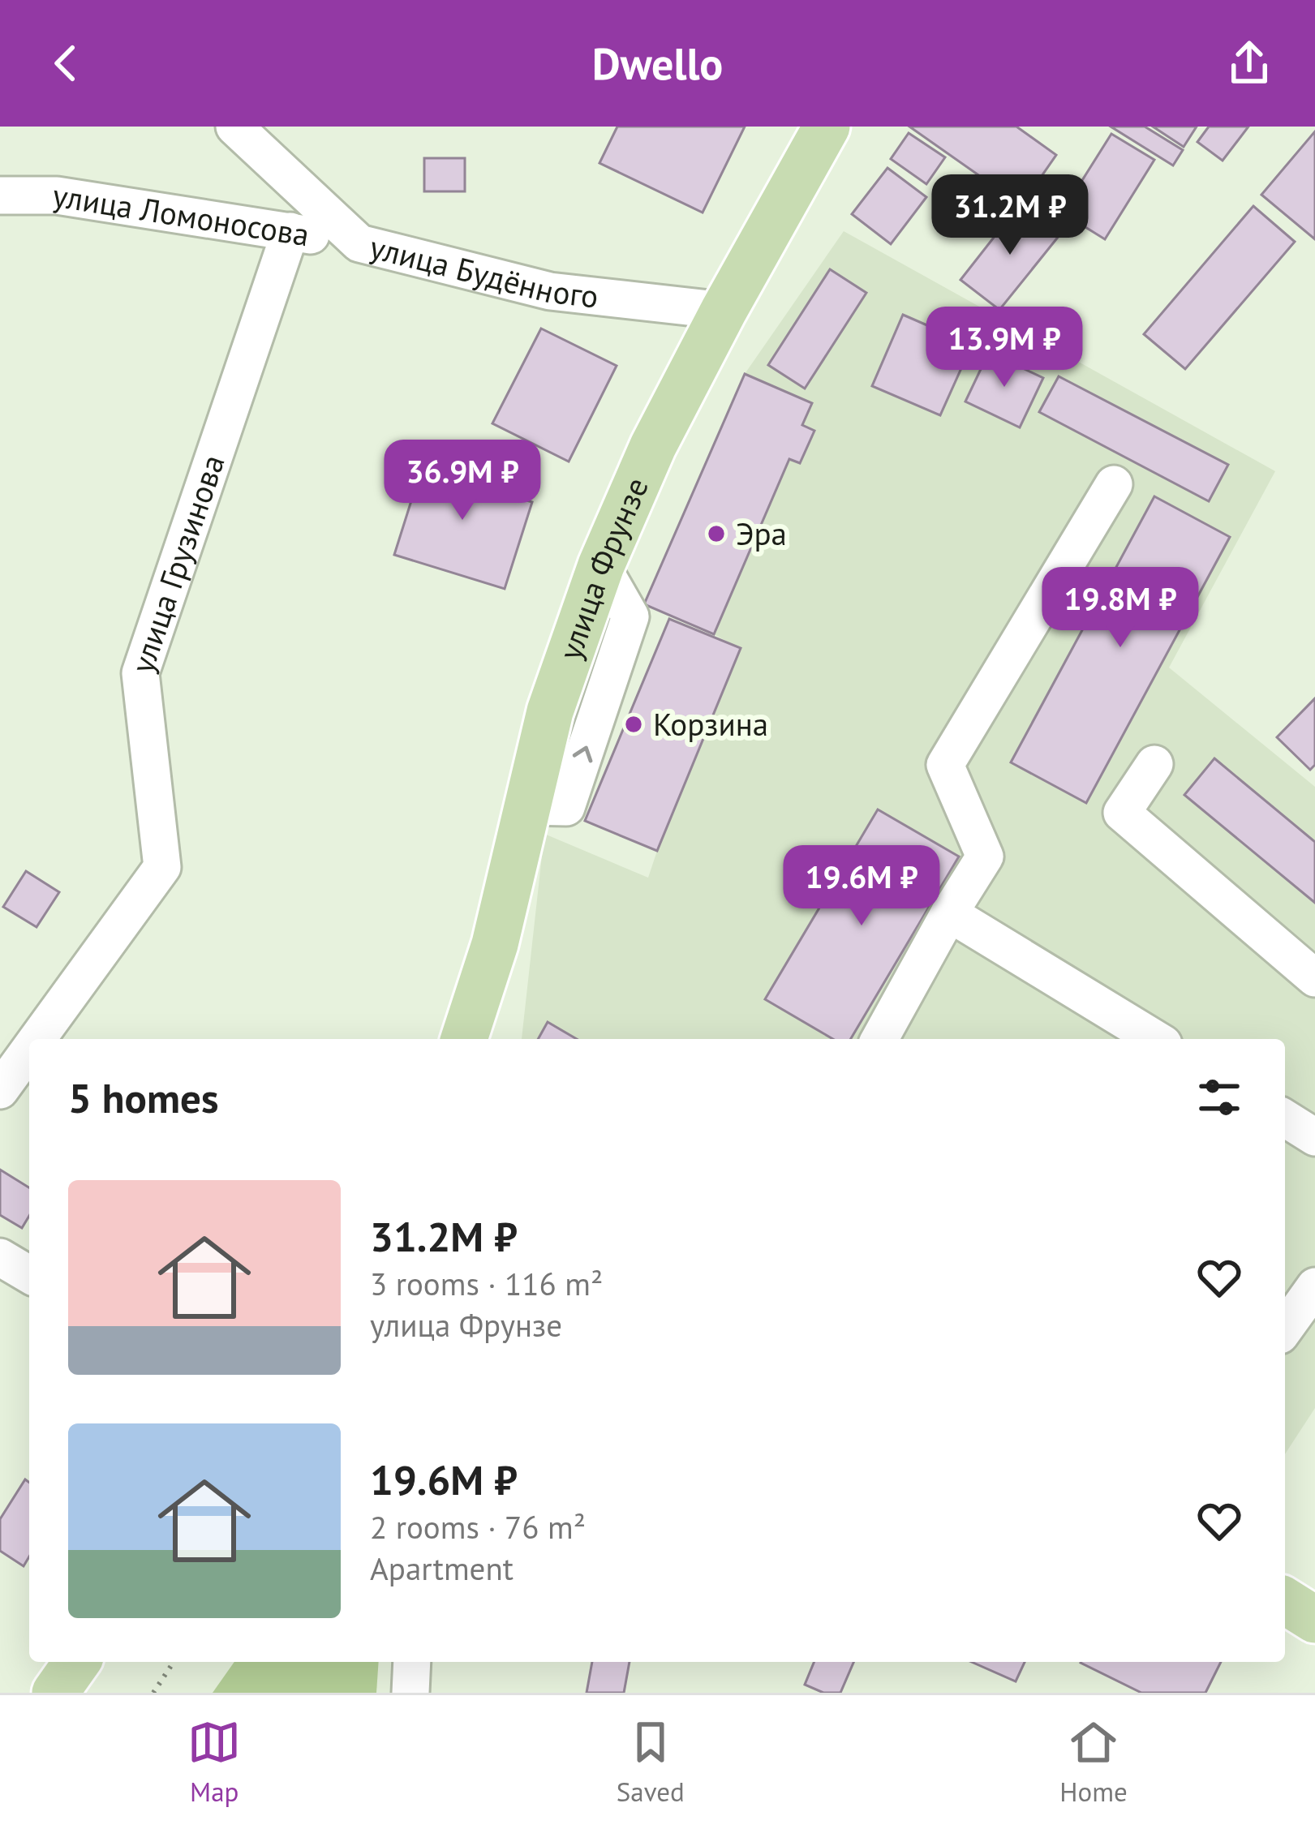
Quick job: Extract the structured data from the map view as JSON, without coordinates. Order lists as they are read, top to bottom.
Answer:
{
  "streets": {
    "main road": ["улица Фрунзе"],
    "street": ["улица Ломоносова", "улица Будённого", "улица Грузинова"]
  },
  "crossings": [
    ["улица Ломоносова", "улица Будённого"],
    ["улица Ломоносова", "улица Грузинова"],
    ["улица Будённого", "улица Фрунзе"]
  ],
  "places": ["Эра", "Корзина"],
  "page": {
    "header": "Dwello",
    "price": [
      "31.2M ₽",
      "13.9M ₽",
      "36.9M ₽",
      "19.8M ₽",
      "19.6M ₽"
    ],
    "heading": "5 homes",
    "list": [
      {
        "name": "31.2M ₽",
        "note": "3 rooms · 116 m² · улица Фрунзе"
      },
      {
        "name": "19.6M ₽",
        "note": "2 rooms · 76 m² · Apartment"
      }
    ],
    "tabs": ["Map", "Saved", "Home"]
  }
}
